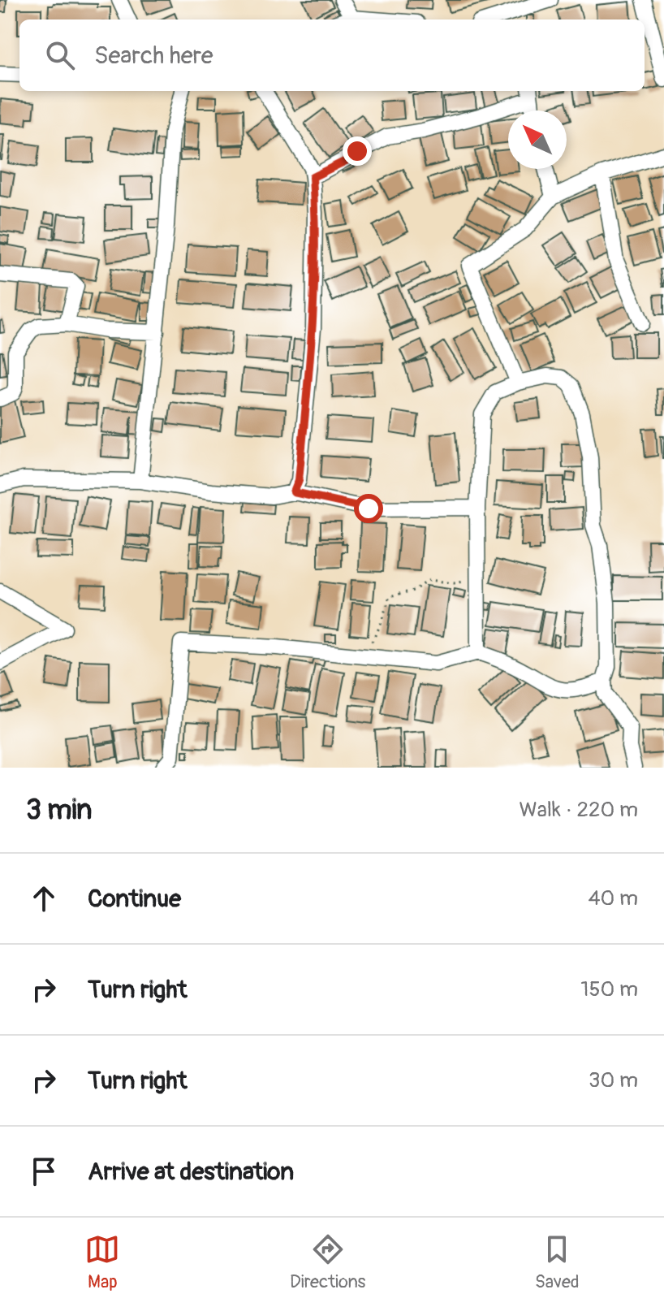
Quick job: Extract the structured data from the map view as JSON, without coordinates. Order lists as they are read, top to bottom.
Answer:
{
  "north": "top left",
  "page": {
    "search": "Search here",
    "heading": ["3 min", "Walk · 220 m"],
    "list": [
      ["Continue", "40 m"],
      ["Turn right", "150 m"],
      ["Turn right", "30 m"],
      "Arrive at destination"
    ],
    "nav": ["Map", "Directions", "Saved"]
  }
}
